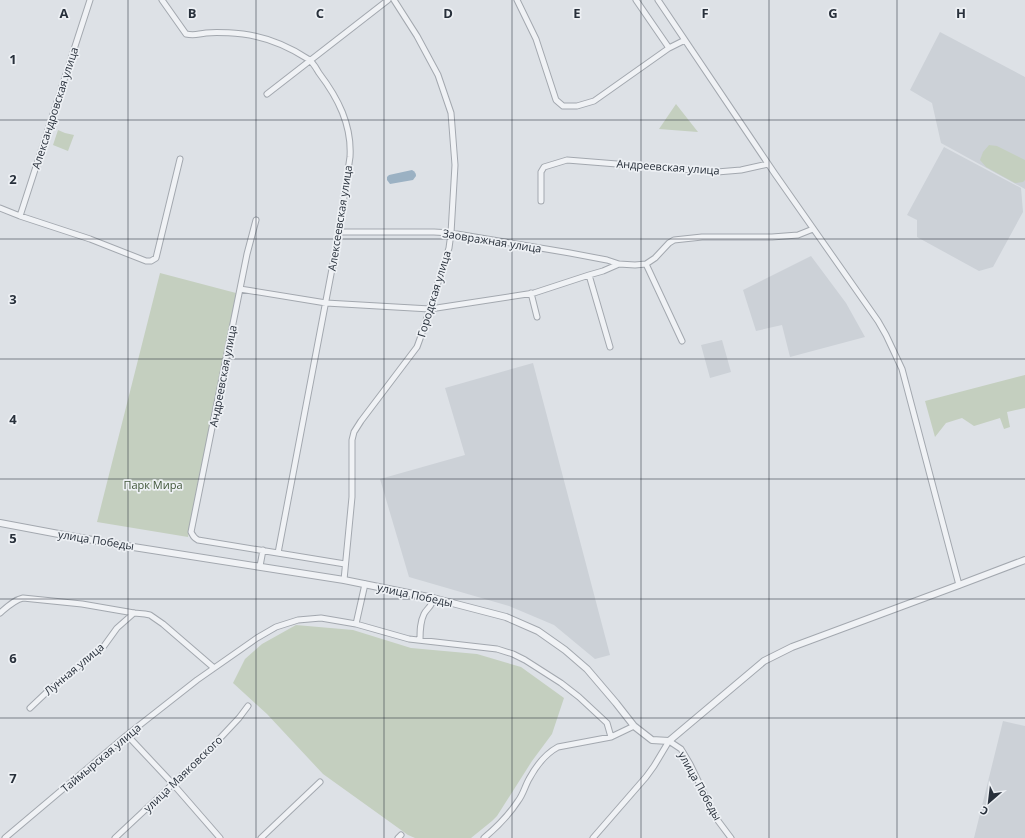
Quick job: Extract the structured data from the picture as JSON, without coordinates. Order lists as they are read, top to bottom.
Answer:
{
  "streets": {
    "street": [
      "Александровская улица",
      "Андреевская улица",
      "Алексеевская улица",
      "Заовражная улица",
      "Городская улица",
      "улица Победы",
      "Лунная улица",
      "Таймырская улица",
      "улица Маяковского"
    ]
  },
  "crossings": [
    ["Алексеевская улица", "Заовражная улица"],
    ["Заовражная улица", "Городская улица"],
    ["Городская улица", "улица Победы"]
  ],
  "parks": ["Парк Мира"],
  "north": "bottom left",
  "grid": {
    "columns": [
      "A",
      "B",
      "C",
      "D",
      "E",
      "F",
      "G",
      "H"
    ],
    "rows": [
      "1",
      "2",
      "3",
      "4",
      "5",
      "6",
      "7"
    ]
  }
}
